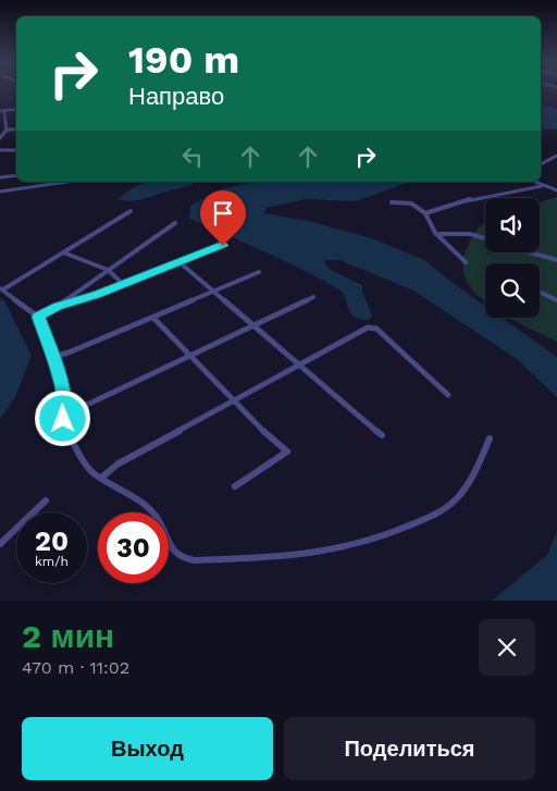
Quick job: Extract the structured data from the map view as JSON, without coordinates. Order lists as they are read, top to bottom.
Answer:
{
  "page": {
    "turn": ["190 m", "Направо"],
    "speed": "20 km/h",
    "limit": "30",
    "heading": ["2 мин", "470 m · 11:02"],
    "buttons": ["Выход", "Поделиться"]
  }
}
